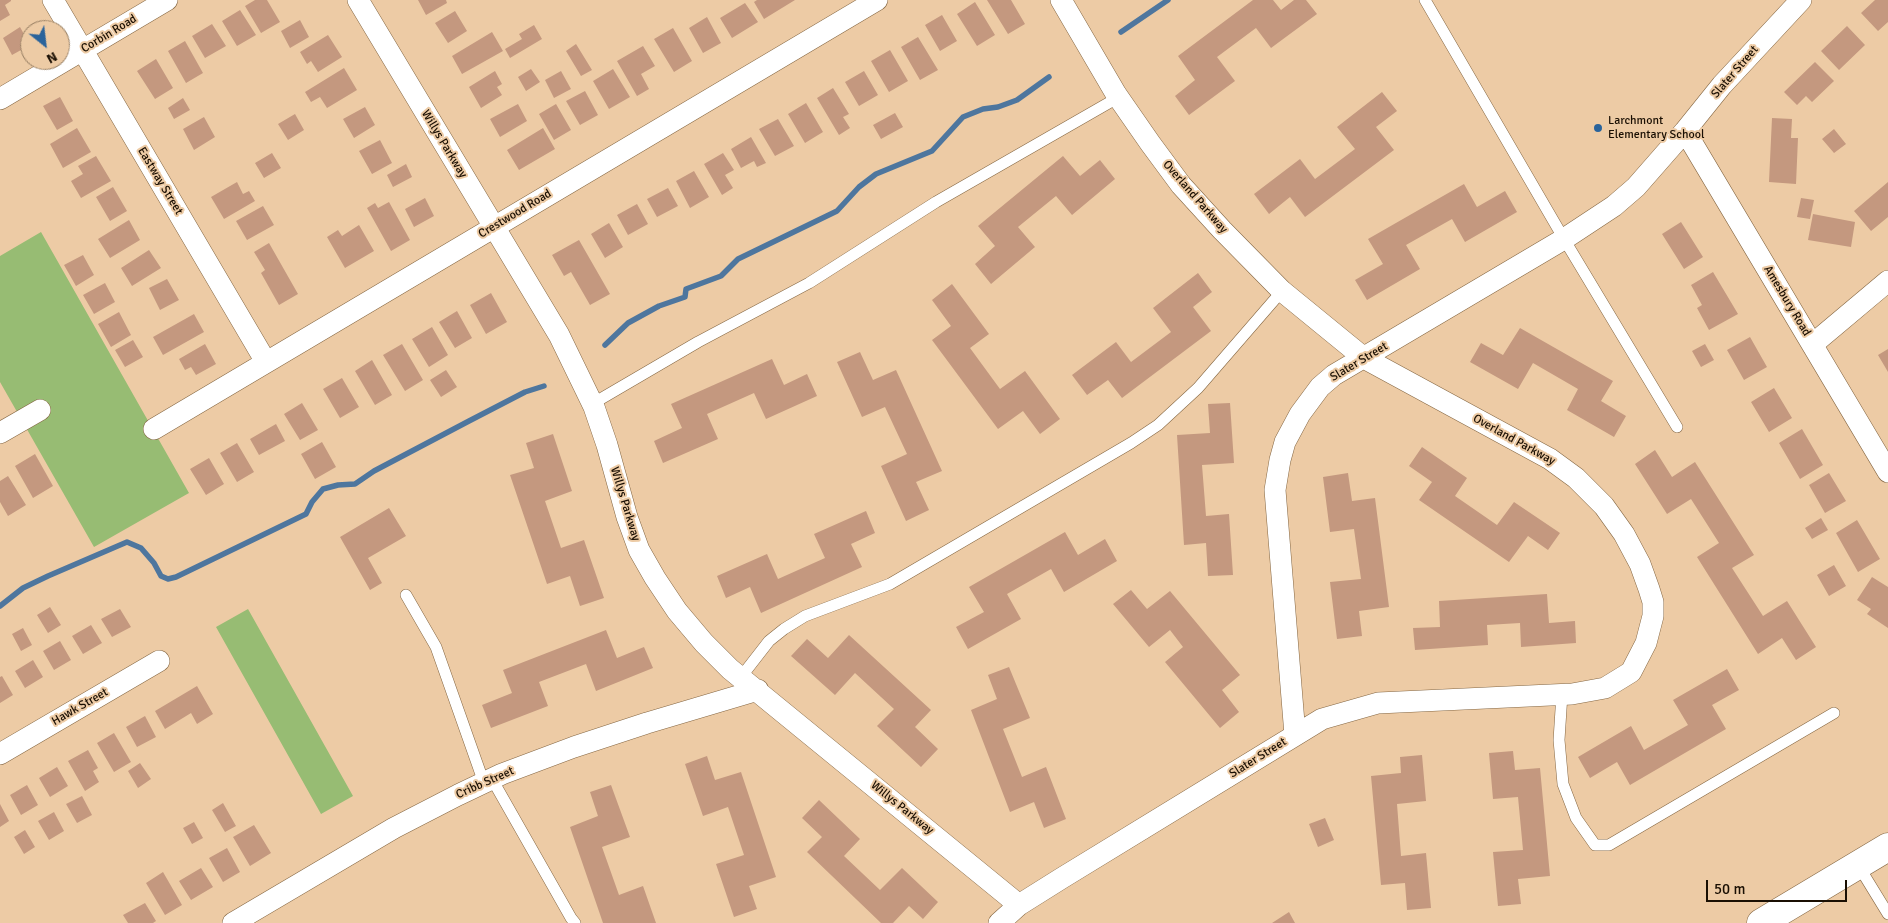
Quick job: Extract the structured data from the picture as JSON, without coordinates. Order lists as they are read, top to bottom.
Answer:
{
  "streets": {
    "street": [
      "Corbin Road",
      "Slater Street",
      "Willys Parkway",
      "Eastway Street",
      "Overland Parkway",
      "Crestwood Road",
      "Amesbury Road",
      "Hawk Street",
      "Cribb Street"
    ]
  },
  "crossings": [
    ["Corbin Road", "Eastway Street"],
    ["Slater Street", "Willys Parkway"],
    ["Slater Street", "Overland Parkway"],
    ["Slater Street", "Amesbury Road"],
    ["Willys Parkway", "Crestwood Road"],
    ["Willys Parkway", "Cribb Street"],
    ["Eastway Street", "Crestwood Road"]
  ],
  "places": ["Larchmont Elementary School"],
  "scale_bar": "50 m",
  "north": "bottom right"
}
